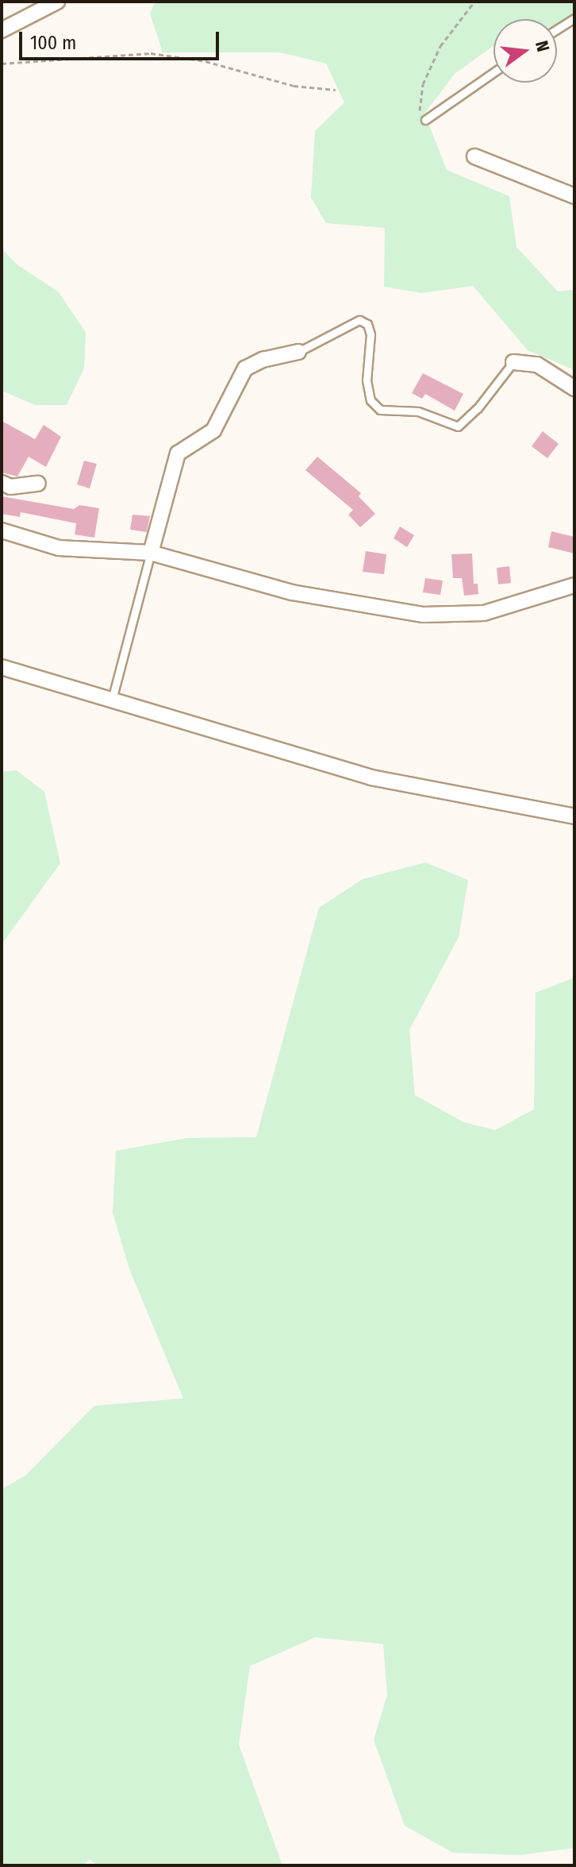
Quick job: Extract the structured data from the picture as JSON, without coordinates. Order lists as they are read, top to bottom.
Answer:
{
  "scale_bar": "100 m",
  "north": "right"
}
